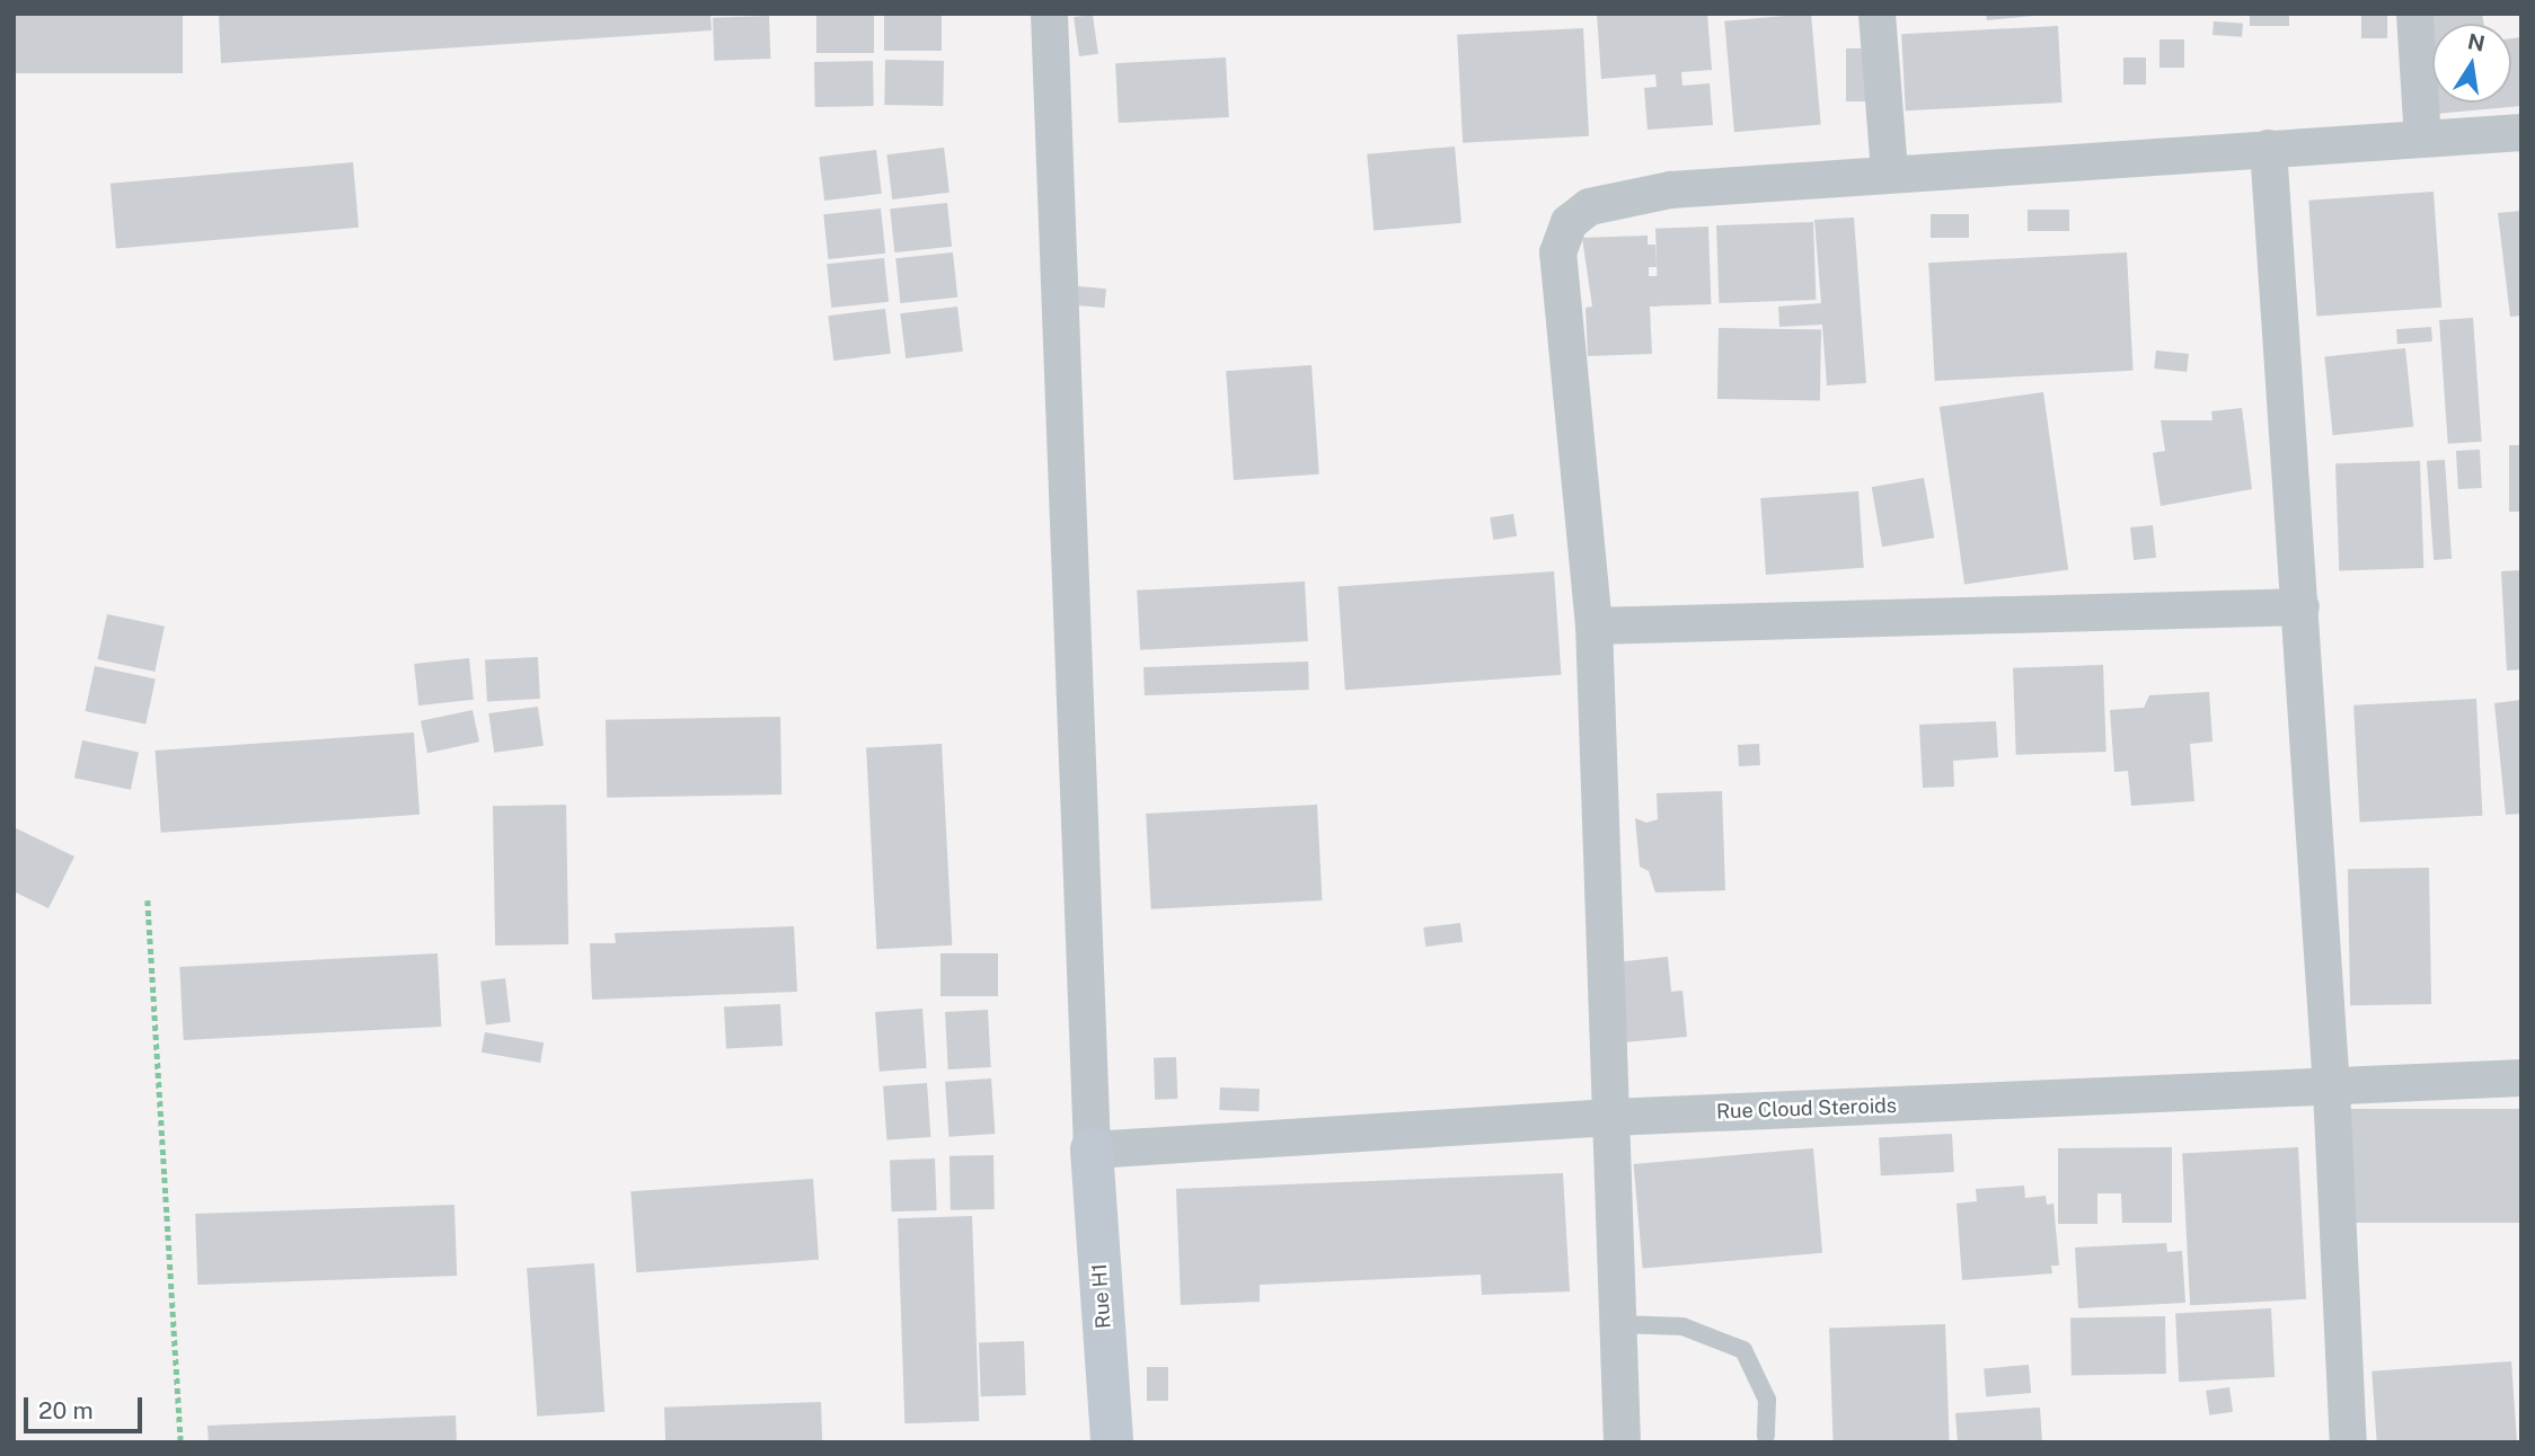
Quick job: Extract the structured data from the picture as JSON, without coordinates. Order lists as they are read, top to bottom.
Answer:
{
  "streets": {
    "street": ["Rue Cloud Steroids", "Rue H1"]
  },
  "crossings": [
    ["Rue Cloud Steroids", "Rue H1"]
  ],
  "scale_bar": "20 m",
  "north": "top"
}
